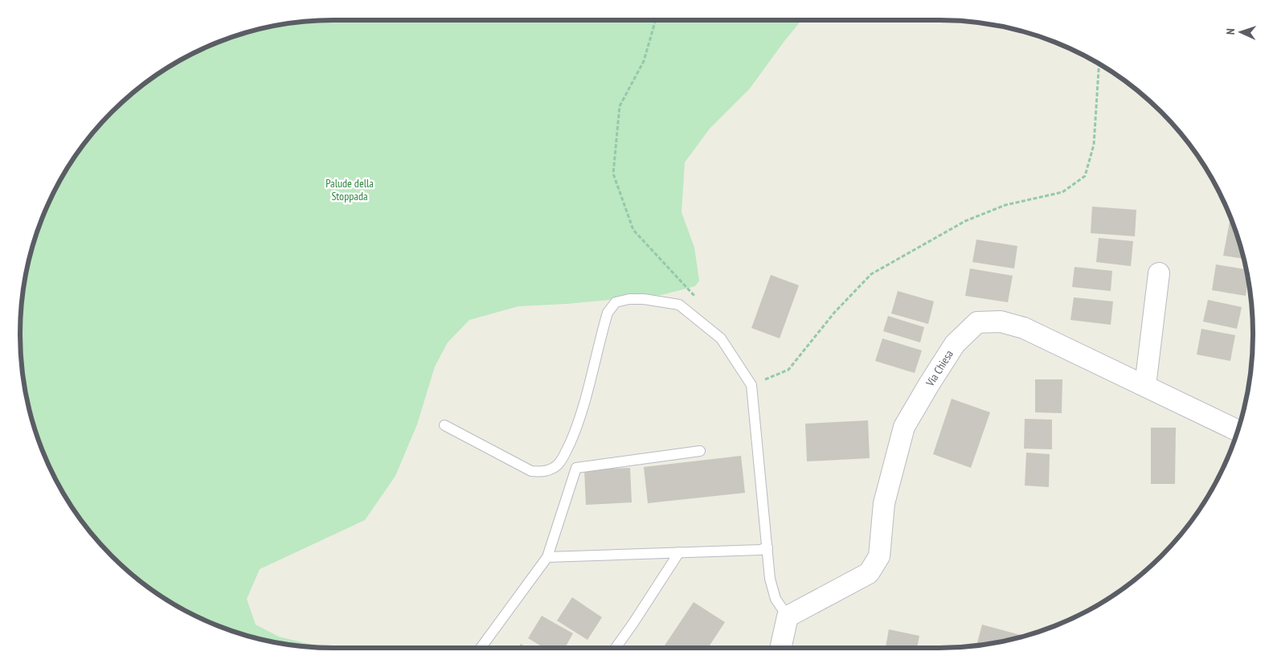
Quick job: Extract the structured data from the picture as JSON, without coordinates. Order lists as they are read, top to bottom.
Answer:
{
  "streets": {
    "street": ["Via Chiesa"]
  },
  "parks": ["Palude della Stoppada"],
  "north": "left"
}
